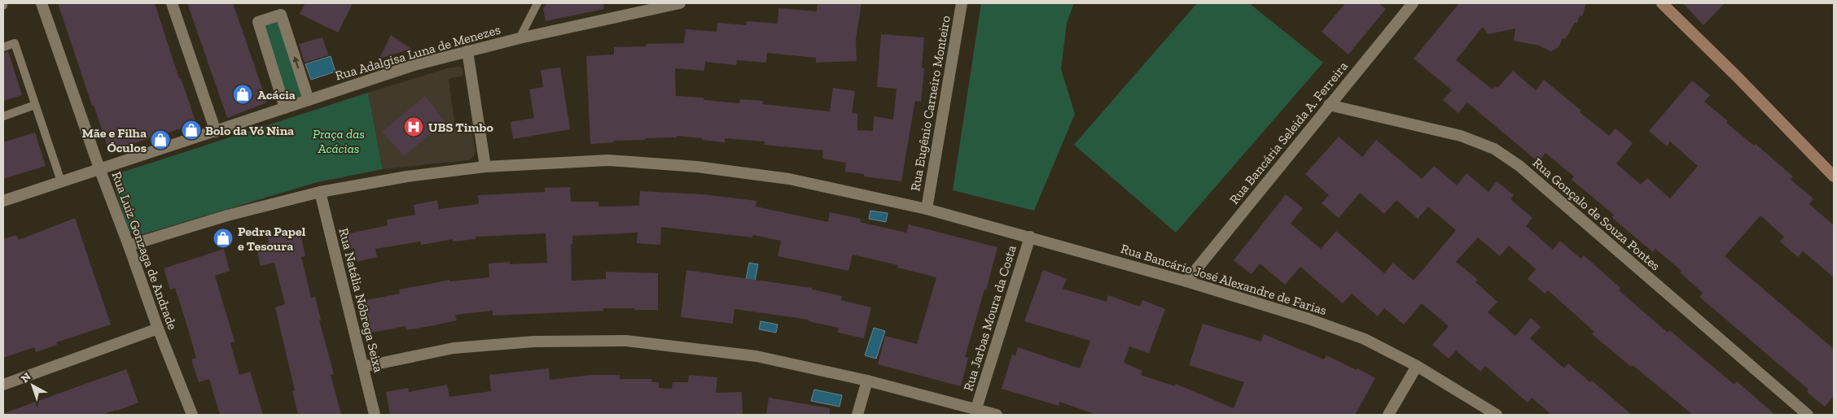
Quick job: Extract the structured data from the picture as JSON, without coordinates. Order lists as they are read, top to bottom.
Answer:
{
  "streets": {
    "street": [
      "Rua Adalgisa Luna de Menezes",
      "Rua Eugênio Carneiro Monteiro",
      "Rua Bancária Seleida A. Ferreira",
      "Rua Gonçalo de Souza Pontes",
      "Rua Luiz Gonzaga de Andrade",
      "Rua Bancário José Alexandre de Farias",
      "Rua Natália Nóbrega Seixa",
      "Rua Jarbas Moura da Costa"
    ]
  },
  "crossings": [
    ["Rua Adalgisa Luna de Menezes", "Rua Luiz Gonzaga de Andrade"],
    ["Rua Eugênio Carneiro Monteiro", "Rua Bancário José Alexandre de Farias"],
    ["Rua Bancária Seleida A. Ferreira", "Rua Gonçalo de Souza Pontes"],
    ["Rua Bancária Seleida A. Ferreira", "Rua Bancário José Alexandre de Farias"],
    ["Rua Luiz Gonzaga de Andrade", "Rua Bancário José Alexandre de Farias"],
    ["Rua Bancário José Alexandre de Farias", "Rua Natália Nóbrega Seixa"],
    ["Rua Bancário José Alexandre de Farias", "Rua Jarbas Moura da Costa"]
  ],
  "parks": ["Praça das Acácias"],
  "places": {
    "shop": [
      "Acácia",
      "Bolo da Vó Nina",
      "Mãe e Filha Óculos",
      "Pedra Papel e Tesoura"
    ],
    "hospital": ["UBS Timbo"]
  },
  "north": "top left"
}
